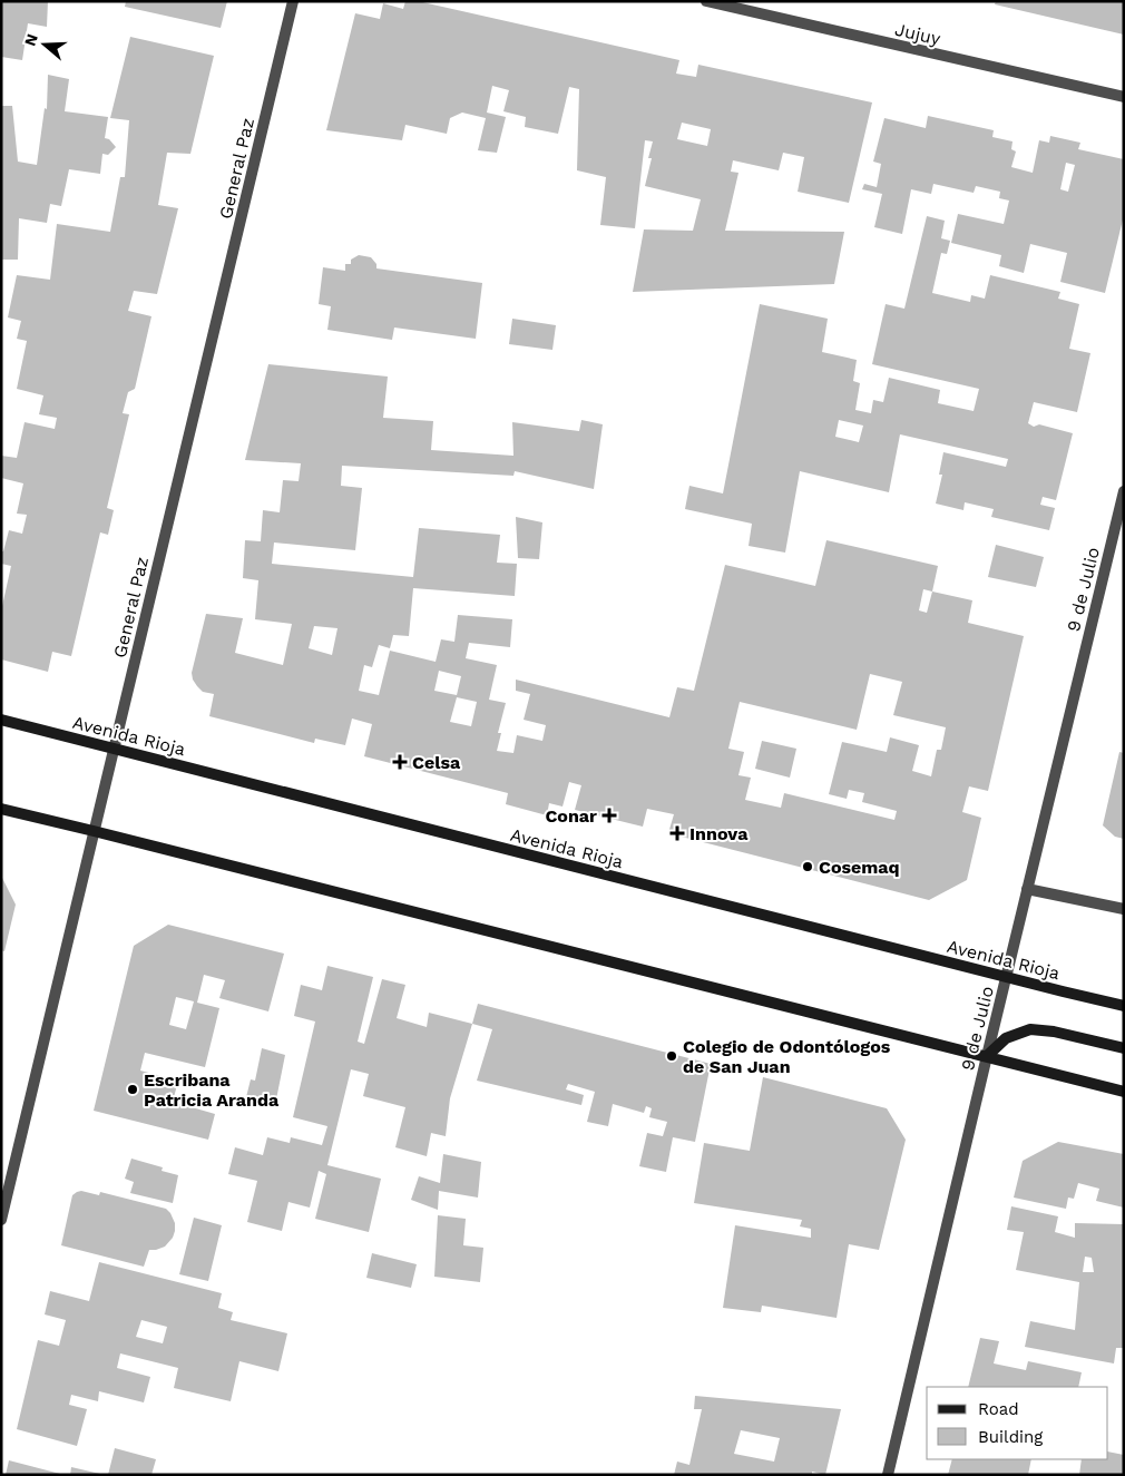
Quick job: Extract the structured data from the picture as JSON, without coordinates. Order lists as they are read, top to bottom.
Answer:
{
  "streets": {
    "main road": ["Avenida Rioja"],
    "street": ["Jujuy", "General Paz", "9 de Julio"]
  },
  "crossings": [
    ["General Paz", "Avenida Rioja"],
    ["9 de Julio", "Avenida Rioja"]
  ],
  "places": {
    "health": ["Celsa", "Conar", "Innova"],
    "other": ["Cosemaq", "Colegio de Odontólogos de San Juan", "Escribana Patricia Aranda"]
  },
  "legend": ["Road", "Building"],
  "north": "left"
}
